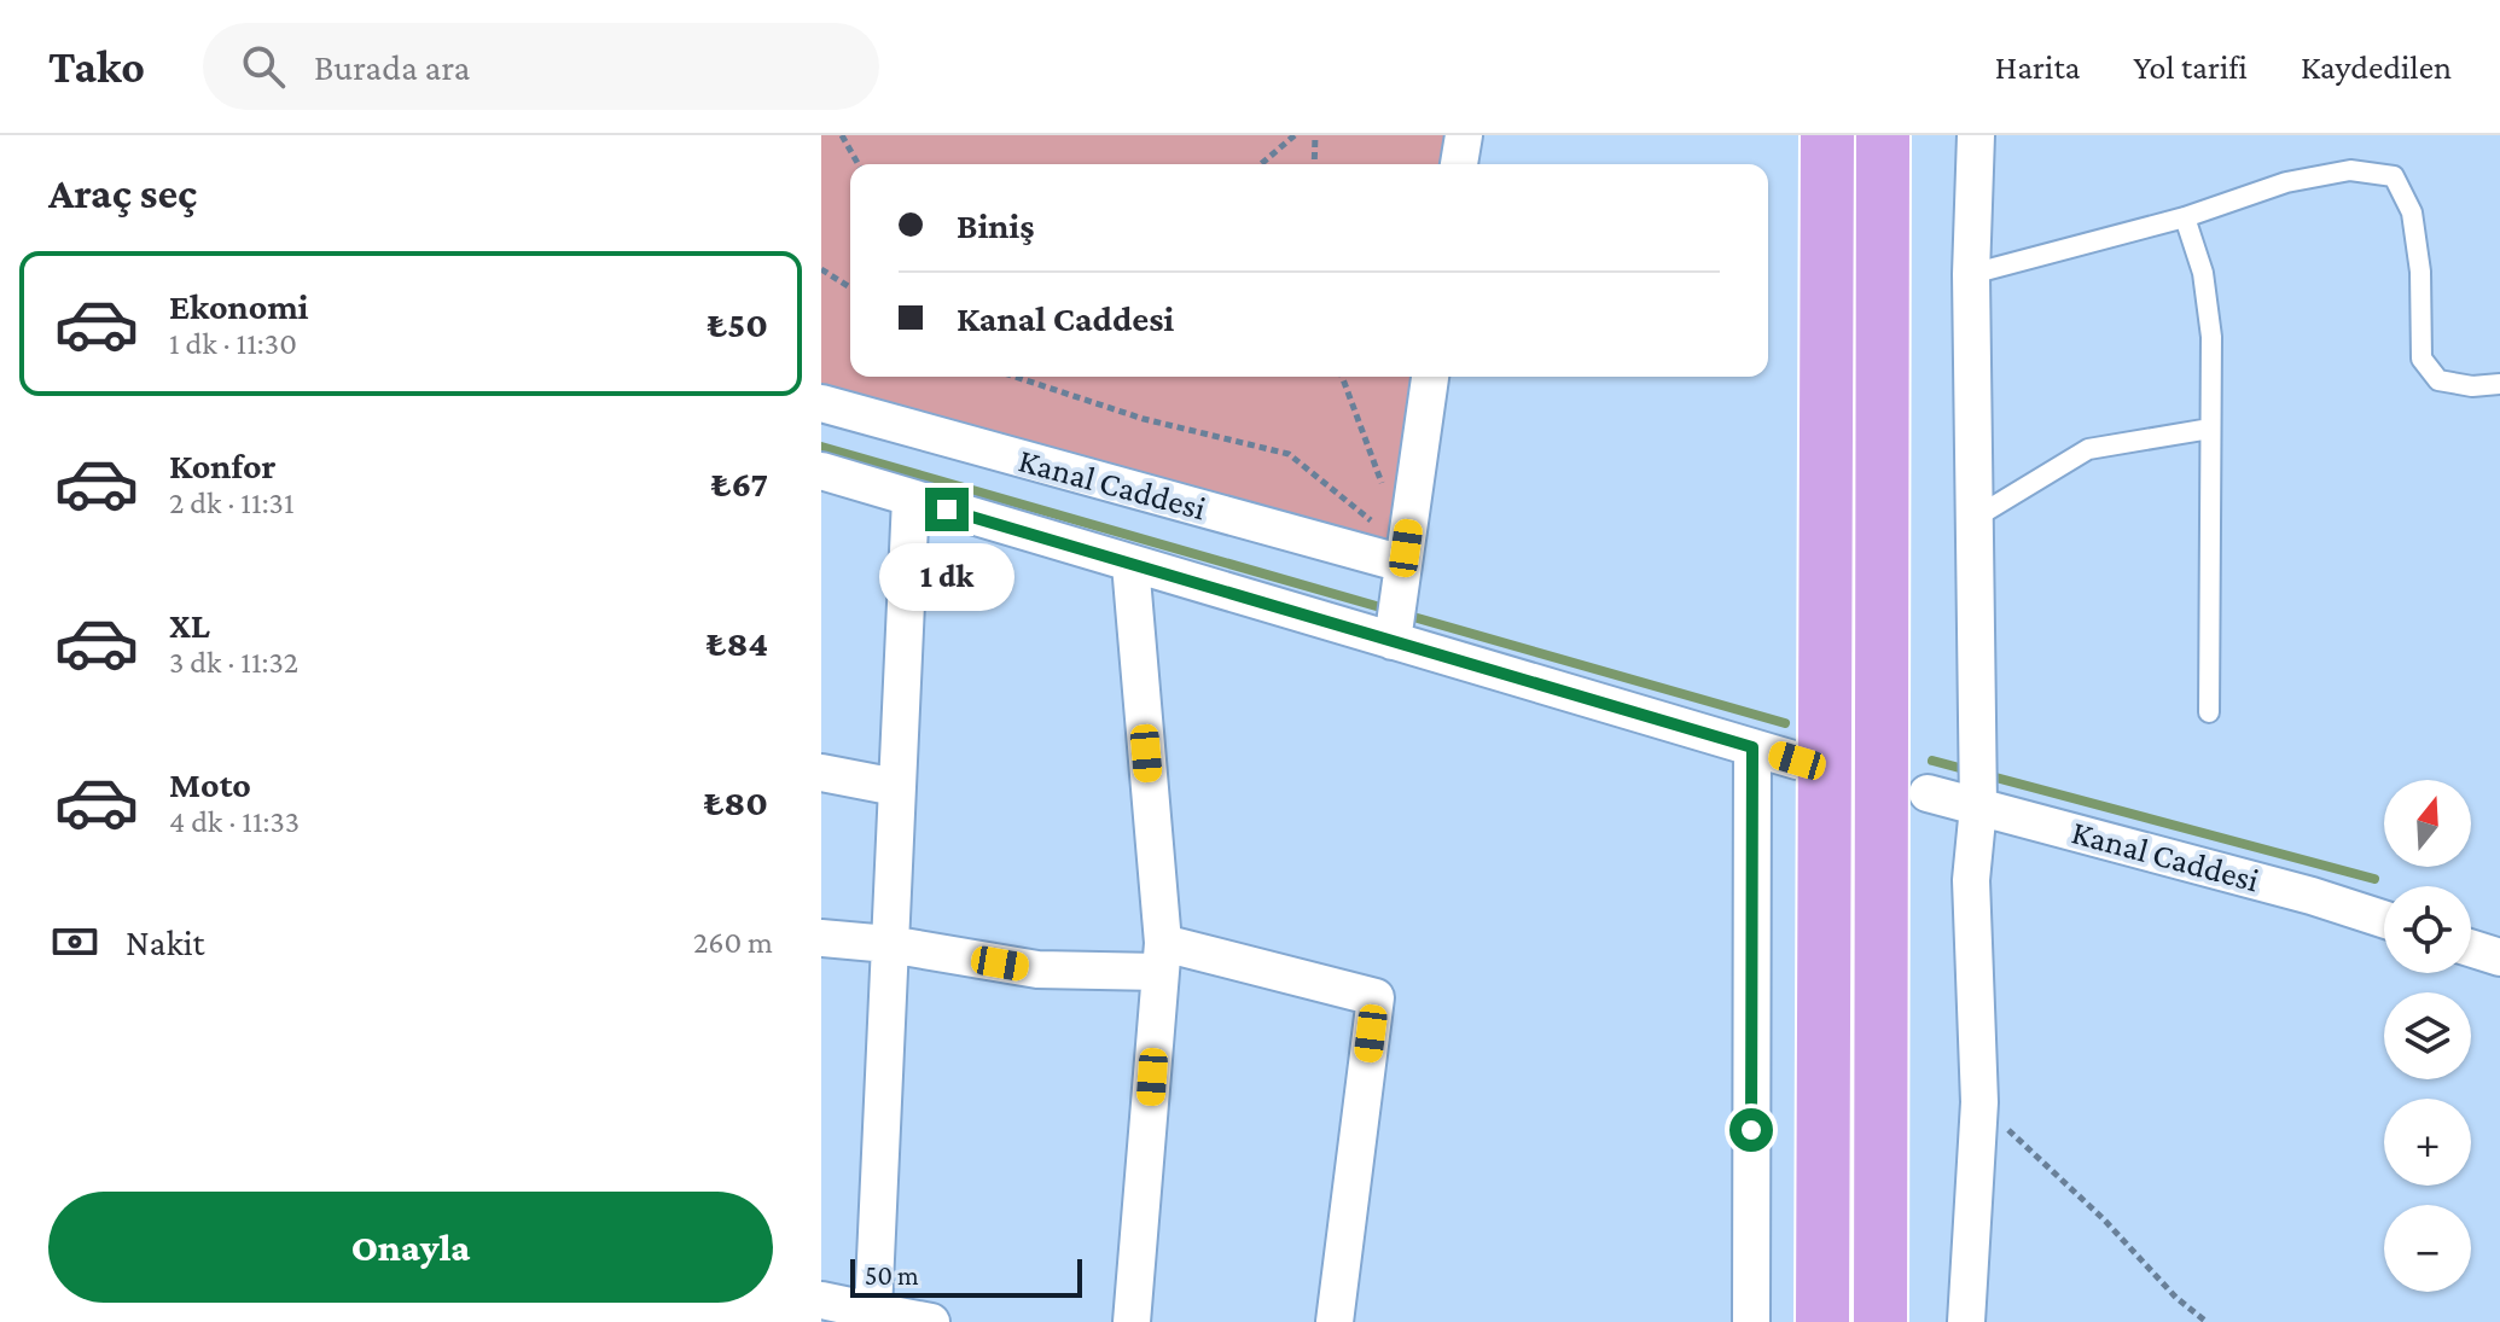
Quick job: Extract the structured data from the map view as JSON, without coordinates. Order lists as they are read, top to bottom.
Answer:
{
  "streets": {
    "street": ["Kanal Caddesi"]
  },
  "scale_bar": "50 m",
  "north": "top",
  "page": {
    "header": "Tako",
    "search": "Burada ara",
    "nav": ["Harita", "Yol tarifi", "Kaydedilen"],
    "heading": "Araç seç",
    "banner": ["Biniş", "Kanal Caddesi"],
    "list": [
      {
        "name": "Ekonomi",
        "note": "1 dk · 11:30",
        "value": "₺50"
      },
      {
        "name": "Konfor",
        "note": "2 dk · 11:31",
        "value": "₺67"
      },
      {
        "name": "XL",
        "note": "3 dk · 11:32",
        "value": "₺84"
      },
      {
        "name": "Moto",
        "note": "4 dk · 11:33",
        "value": "₺80"
      }
    ],
    "bubble": "1 dk",
    "map_buttons": ["+", "−"],
    "pay": ["Nakit", "260 m"],
    "buttons": "Onayla",
    "scale": "50 m"
  }
}
